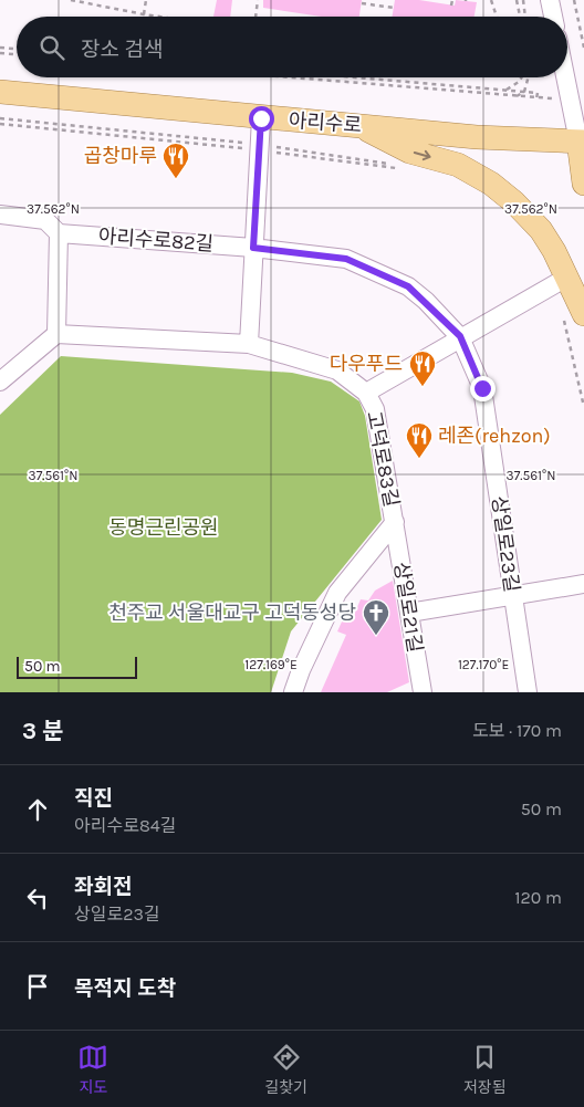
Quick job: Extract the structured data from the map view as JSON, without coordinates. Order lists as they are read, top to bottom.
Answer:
{
  "streets": {
    "main road": ["아리수로"],
    "street": [
      "아리수로82길",
      "고덕로83길",
      "상일로23길",
      "상일로21길"
    ]
  },
  "crossings": [
    ["아리수로82길", "상일로23길"],
    ["고덕로83길", "상일로21길"]
  ],
  "parks": ["동명근린공원"],
  "places": {
    "restaurant": ["곱창마루", "다우푸드", "레존(rehzon)"],
    "church": ["천주교 서울대교구 고덕동성당"]
  },
  "scale_bar": "50 m",
  "page": {
    "search": "장소 검색",
    "scale": "50 m",
    "heading": ["3 분", "도보 · 170 m"],
    "list": [
      ["직진", "아리수로84길", "50 m"],
      ["좌회전", "상일로23길", "120 m"],
      "목적지 도착"
    ],
    "nav": ["지도", "길찾기", "저장됨"]
  },
  "coordinates": [
    "37.562°N",
    "37.561°N",
    "127.169°E",
    "127.170°E"
  ]
}
